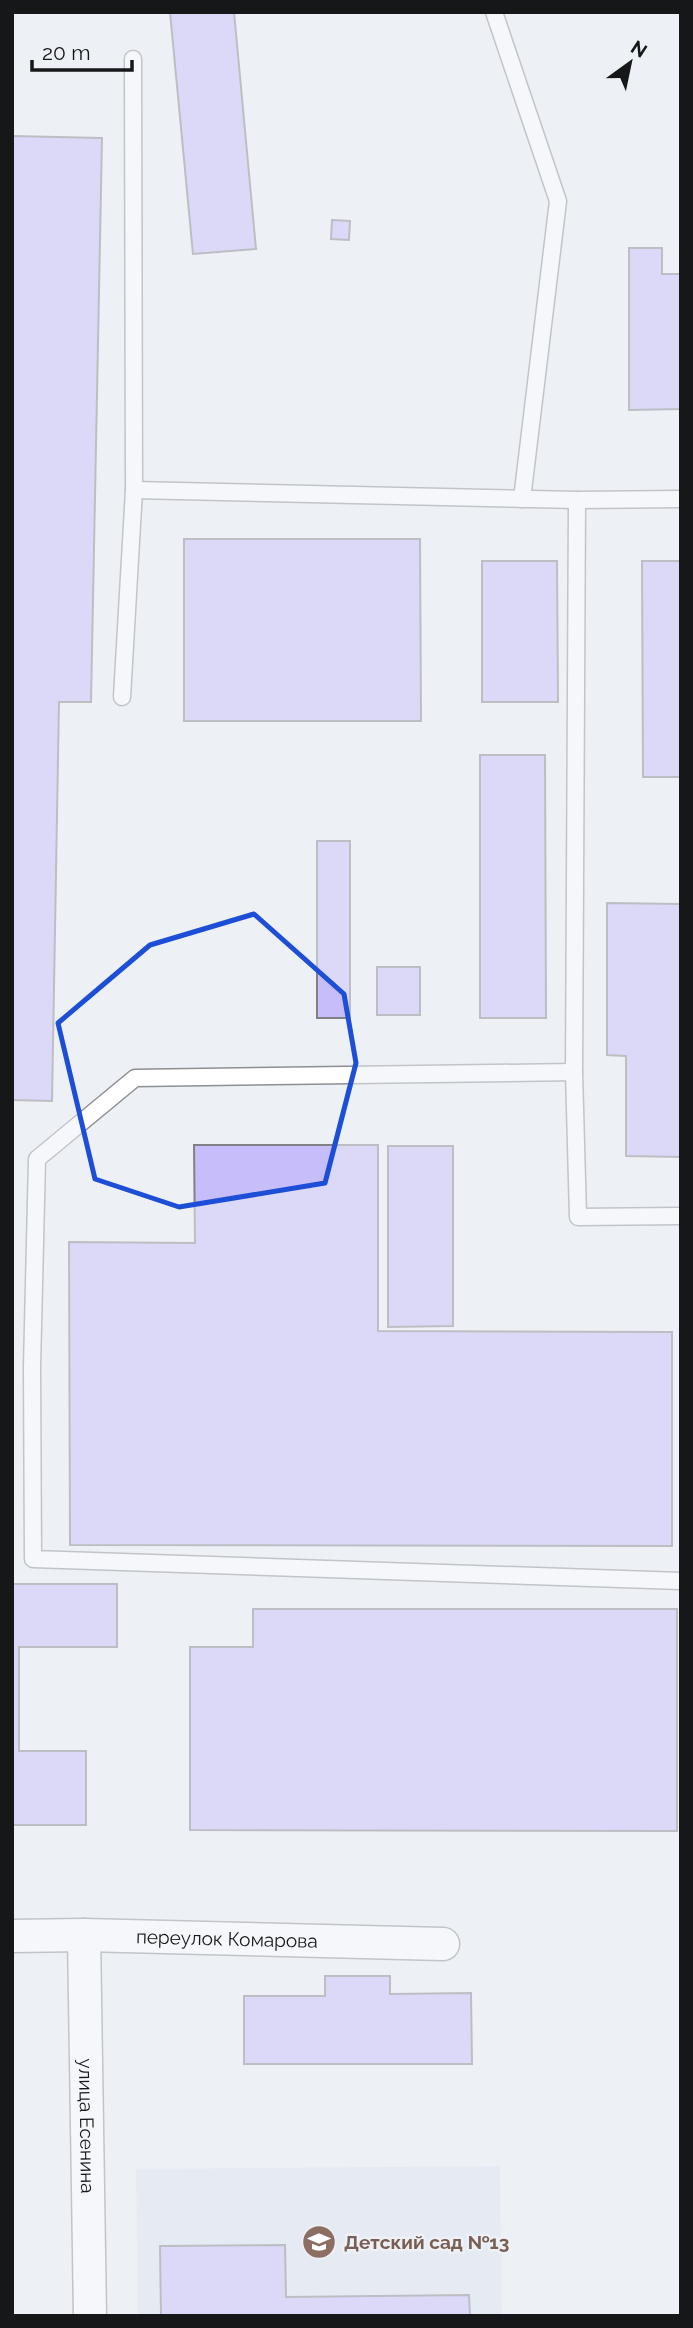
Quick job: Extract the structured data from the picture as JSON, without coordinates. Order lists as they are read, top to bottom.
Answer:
{
  "streets": {
    "street": ["переулок Комарова", "улица Есенина"]
  },
  "crossings": [
    ["переулок Комарова", "улица Есенина"]
  ],
  "places": {
    "school or university": ["Детский сад №13"]
  },
  "scale_bar": "20 m",
  "north": "top right"
}
